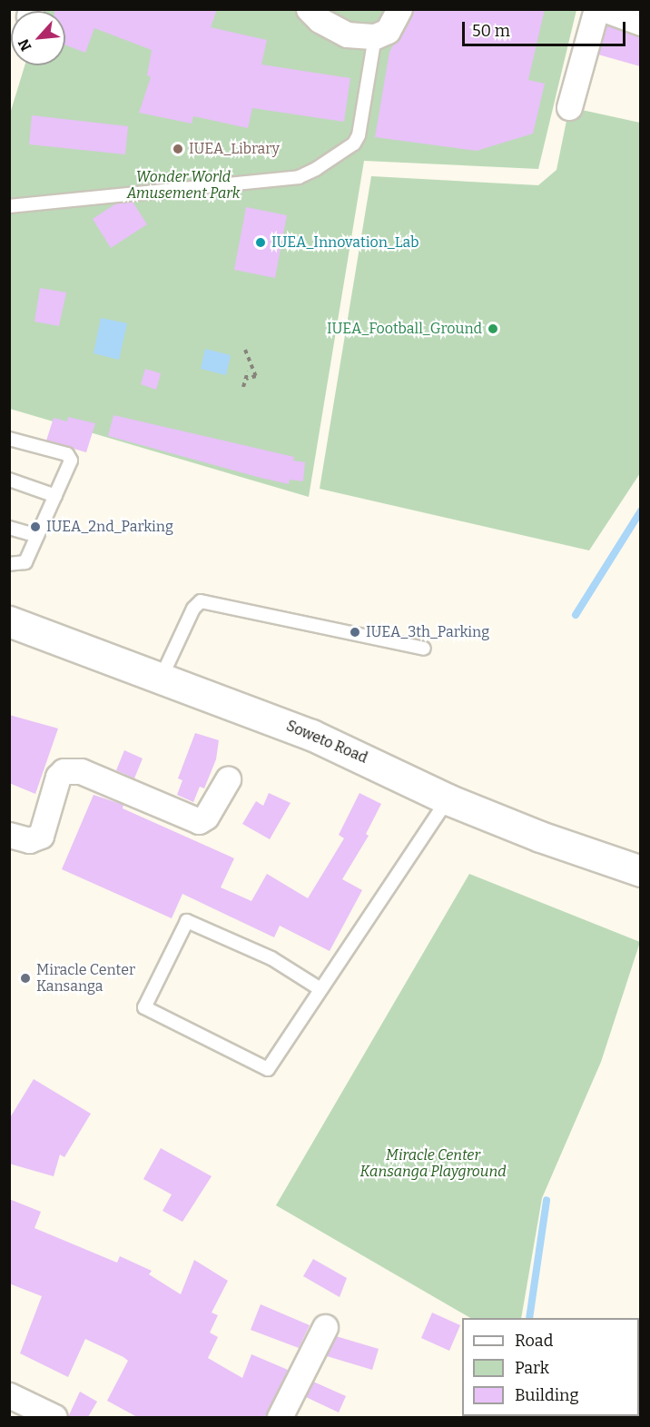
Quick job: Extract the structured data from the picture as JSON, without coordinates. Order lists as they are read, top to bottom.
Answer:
{
  "streets": {
    "street": ["Soweto Road"]
  },
  "parks": ["Wonder World Amusement Park", "Miracle Center Kansanga Playground"],
  "places": [
    "IUEA_Library",
    "IUEA_Innovation_Lab",
    "IUEA_Football_Ground",
    "IUEA_2nd_Parking",
    "IUEA_3th_Parking",
    "Miracle Center Kansanga"
  ],
  "legend": ["Road", "Park", "Building"],
  "scale_bar": "50 m",
  "north": "bottom left"
}
